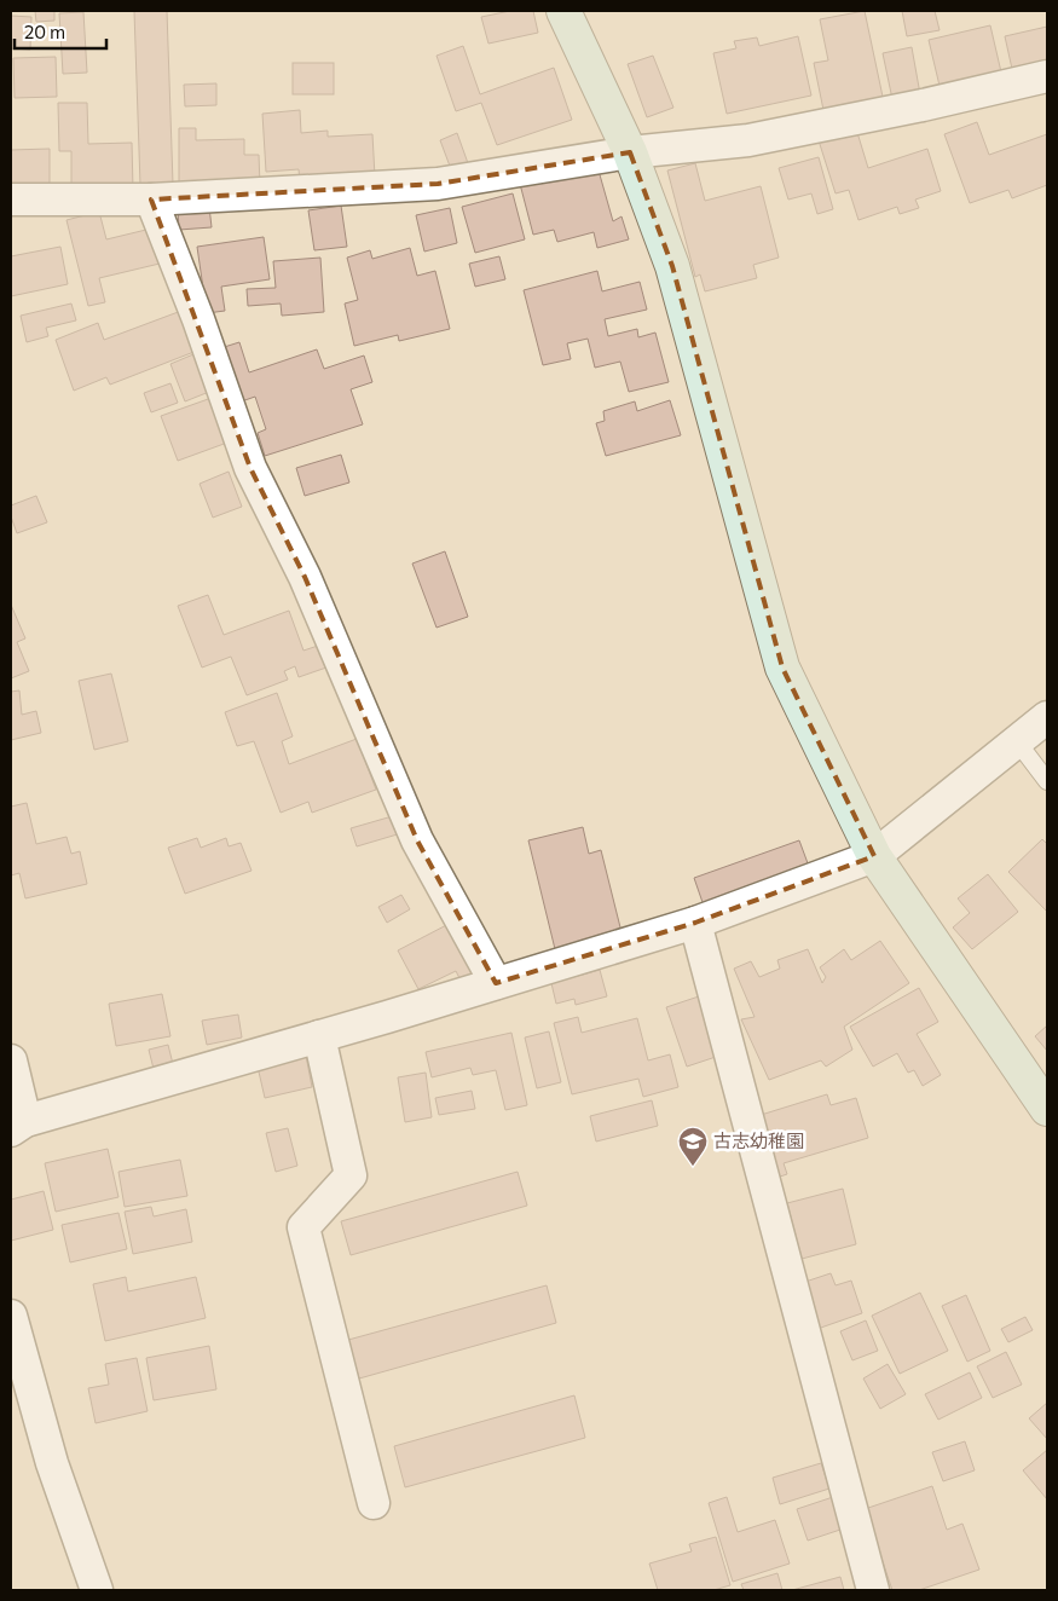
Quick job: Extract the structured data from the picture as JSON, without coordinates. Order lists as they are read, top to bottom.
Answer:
{
  "places": {
    "school or university": ["古志幼稚園"]
  },
  "scale_bar": "20 m"
}
